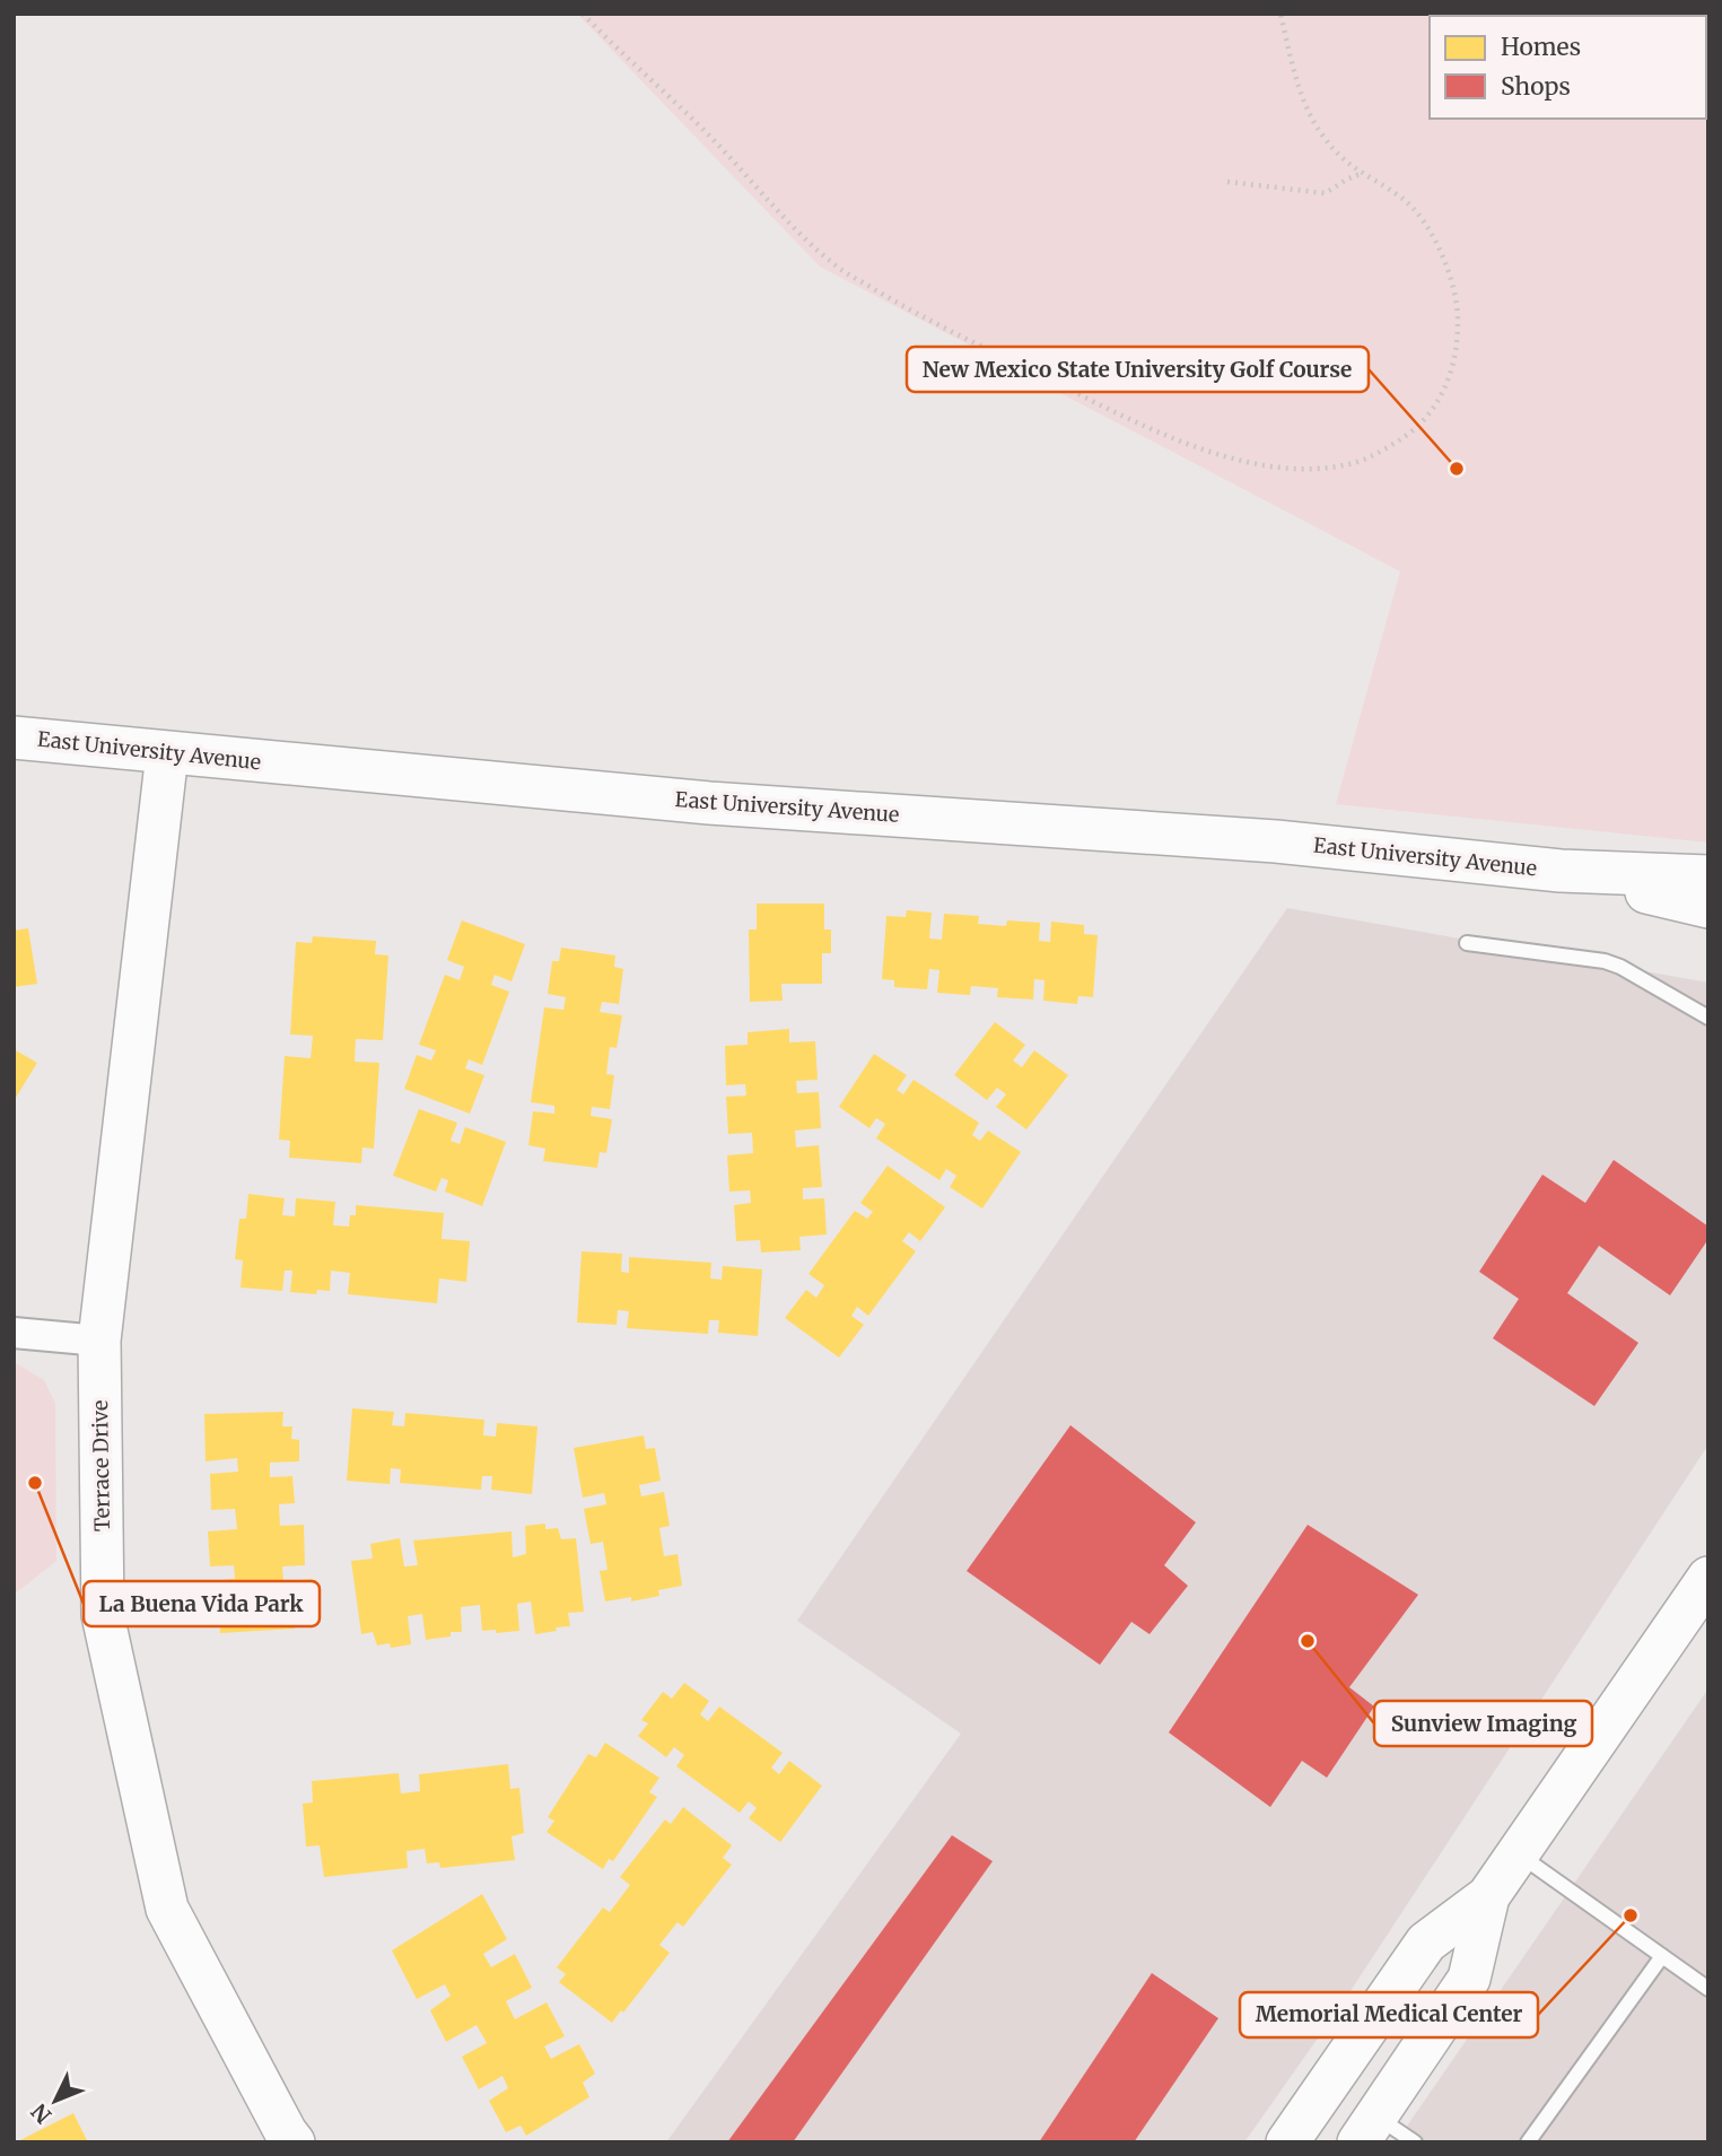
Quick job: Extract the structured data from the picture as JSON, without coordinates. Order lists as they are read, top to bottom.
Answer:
{
  "streets": {
    "main road": ["East University Avenue", "Terrace Drive"]
  },
  "crossings": [
    ["East University Avenue", "Terrace Drive"]
  ],
  "places": [
    "New Mexico State University Golf Course",
    "La Buena Vida Park",
    "Sunview Imaging",
    "Memorial Medical Center"
  ],
  "legend": ["Homes", "Shops"],
  "north": "bottom left"
}
